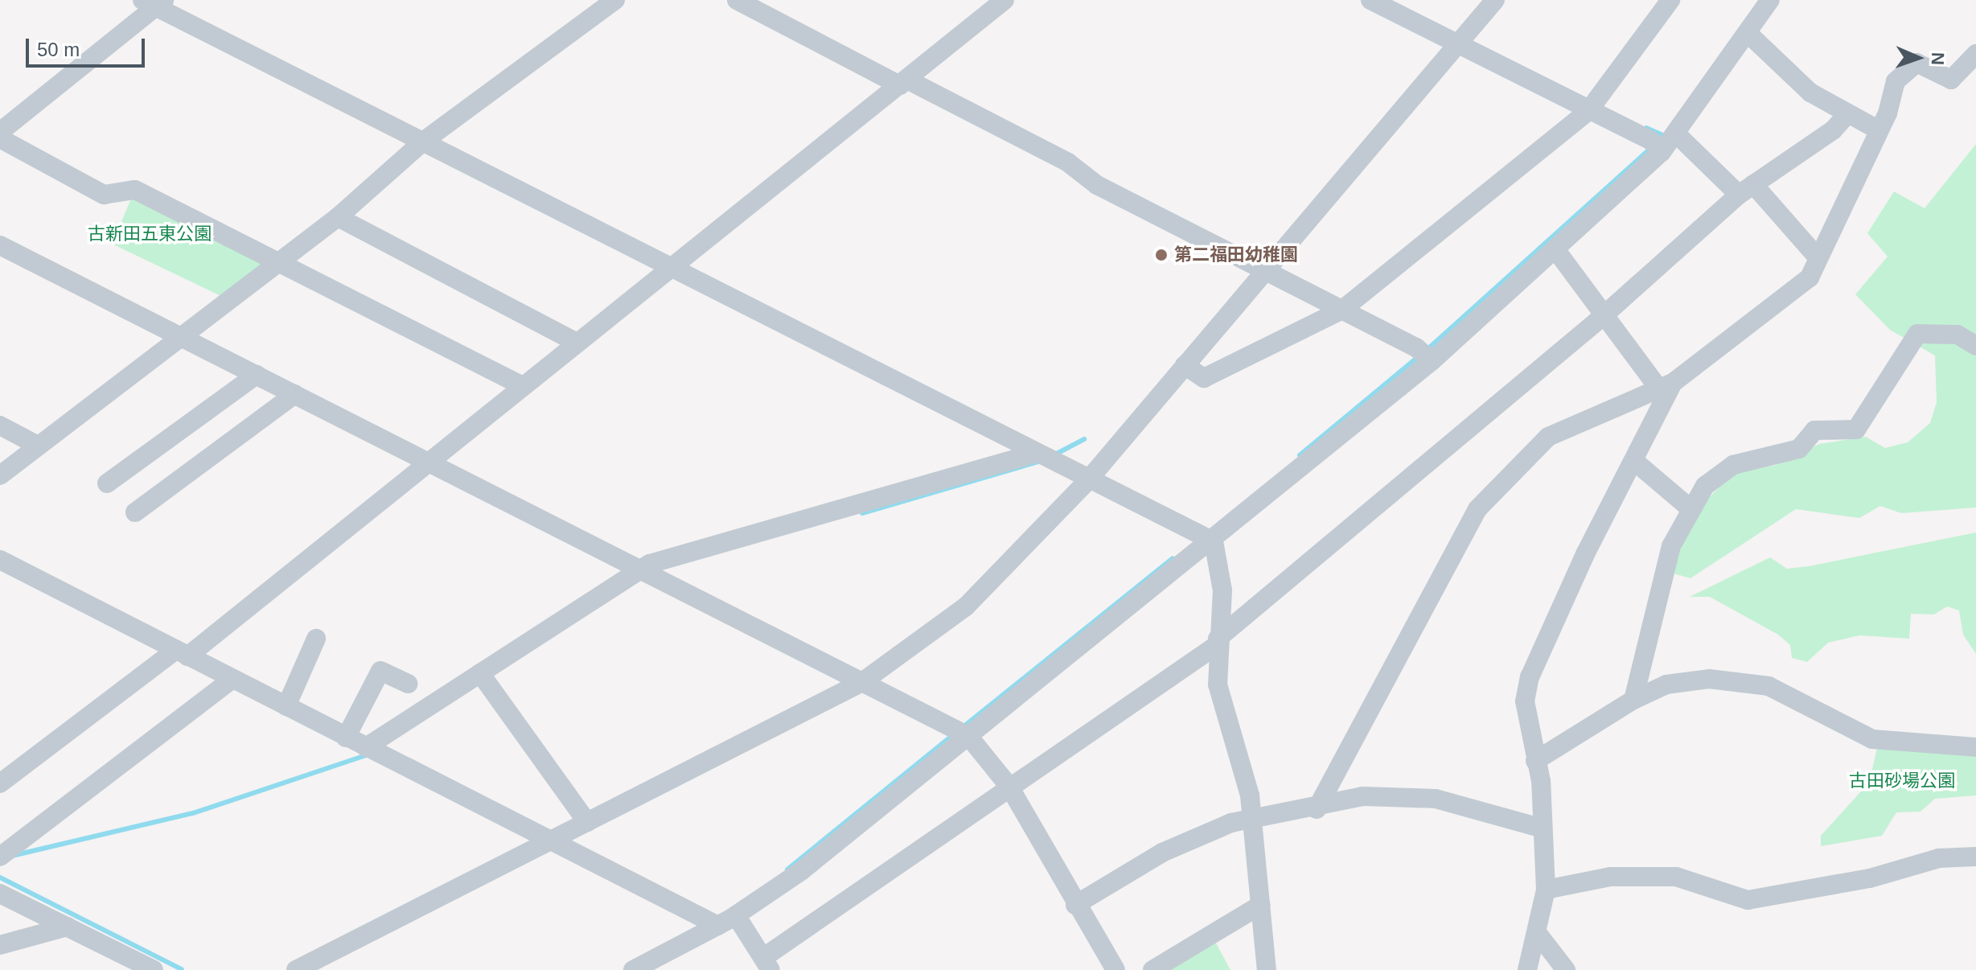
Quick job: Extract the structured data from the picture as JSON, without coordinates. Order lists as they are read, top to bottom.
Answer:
{
  "parks": ["古新田五東公園", "古田砂場公園"],
  "places": ["第二福田幼稚園"],
  "scale_bar": "50 m",
  "north": "right"
}
